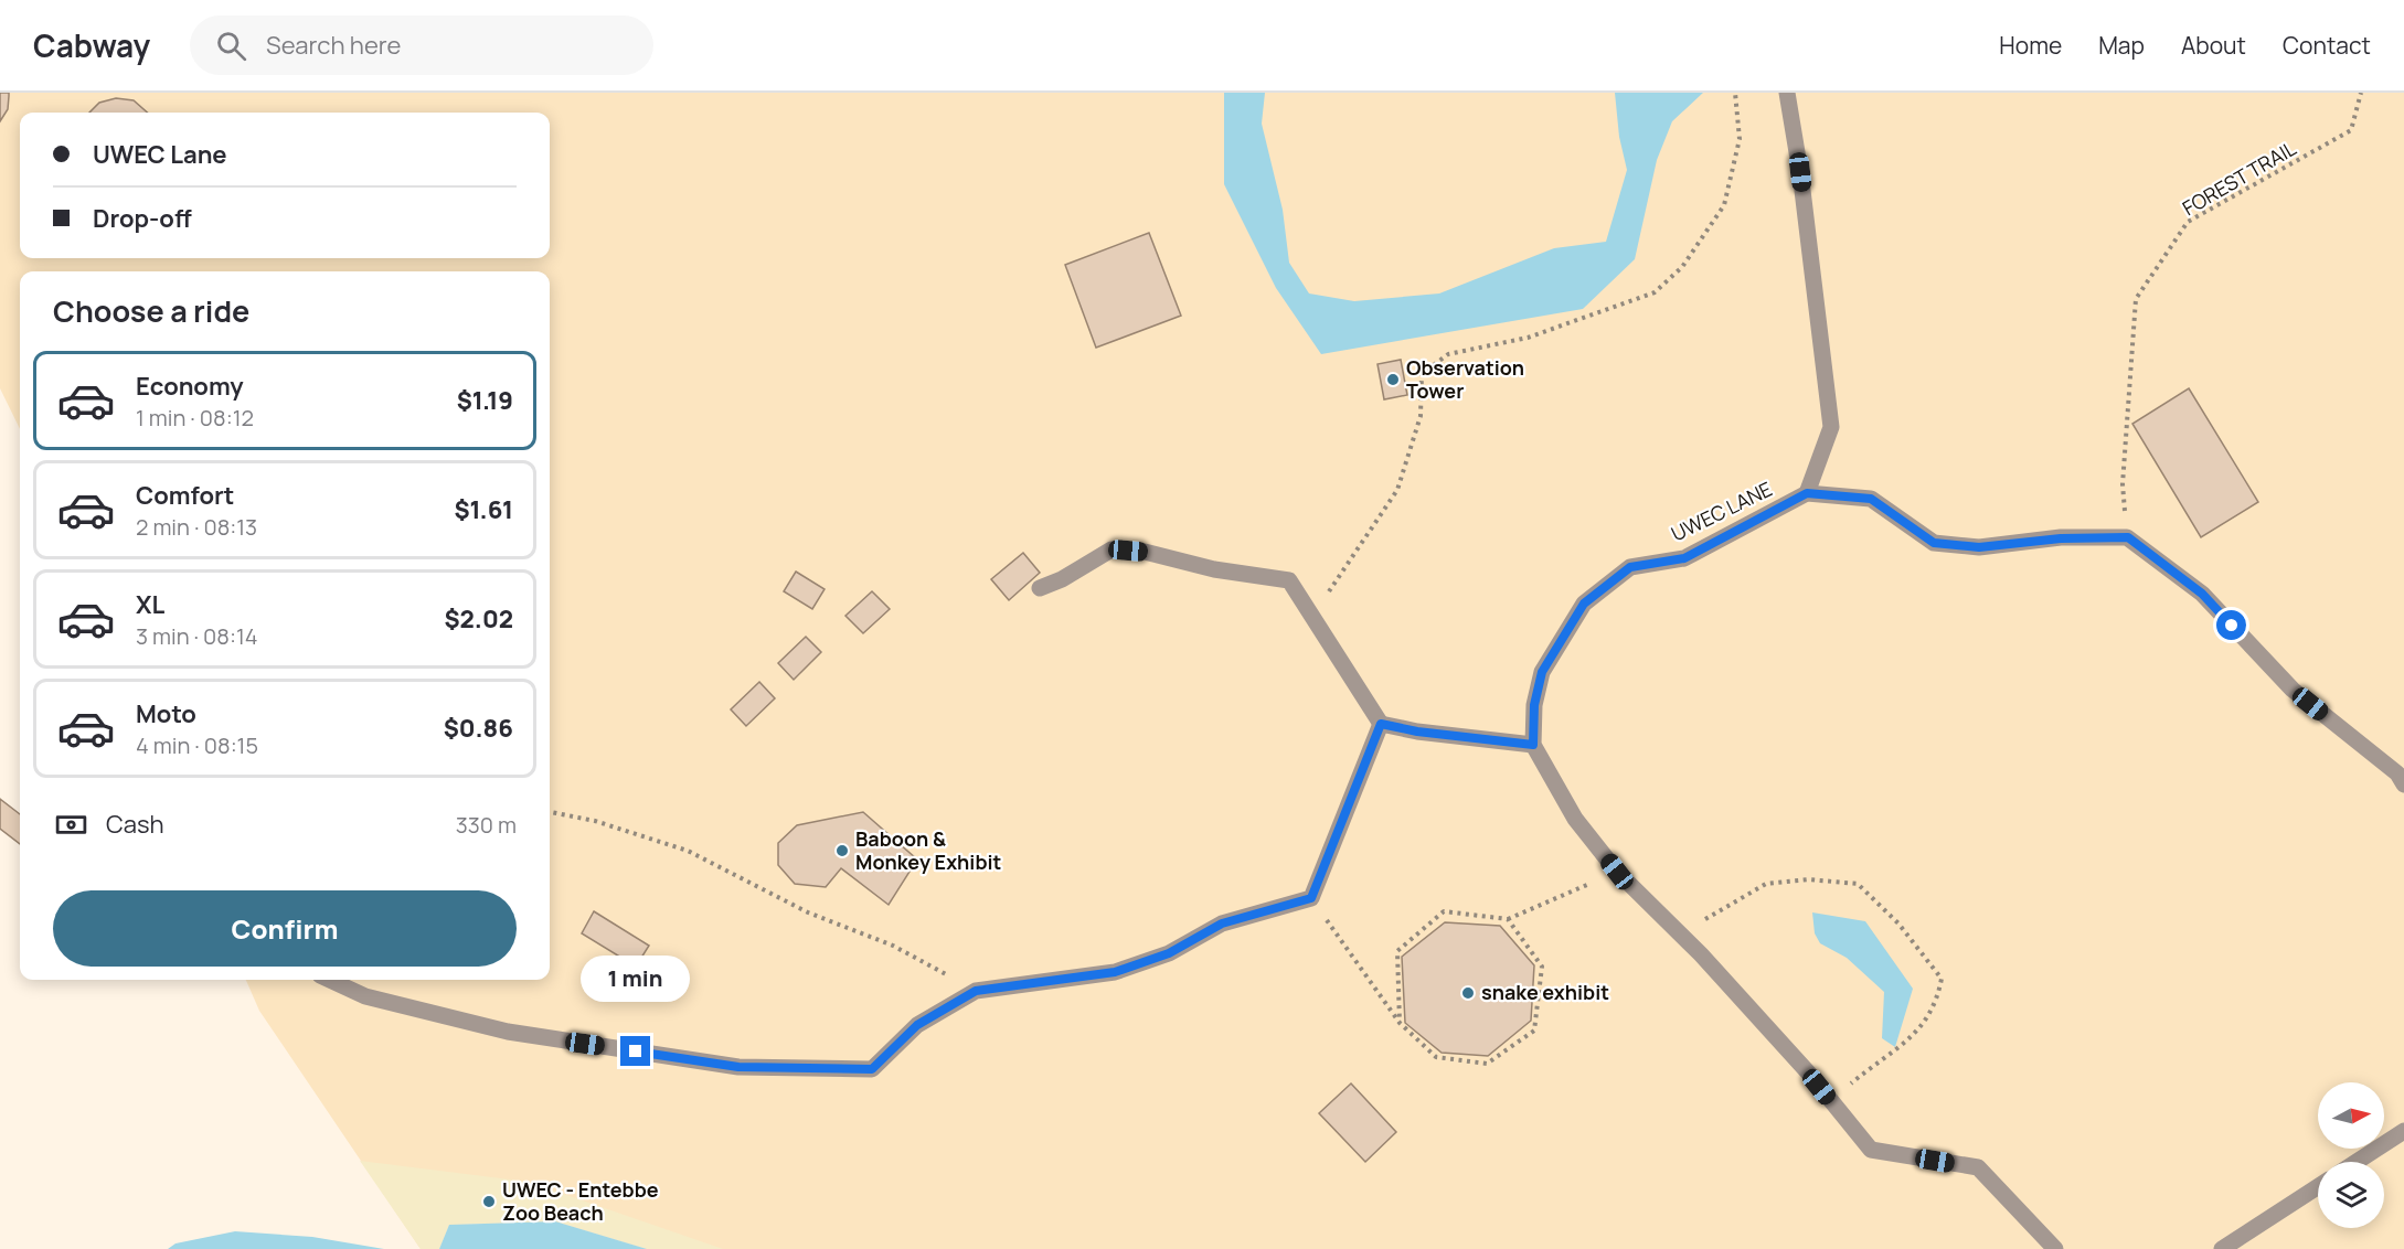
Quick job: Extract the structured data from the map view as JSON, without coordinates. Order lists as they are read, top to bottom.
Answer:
{
  "streets": {
    "lane": ["UWEC LANE"],
    "path": ["FOREST TRAIL"]
  },
  "places": [
    "Observation Tower",
    "Baboon & Monkey Exhibit",
    "snake exhibit",
    "UWEC - Entebbe Zoo Beach"
  ],
  "north": "right",
  "page": {
    "header": "Cabway",
    "search": "Search here",
    "nav": [
      "Home",
      "Map",
      "About",
      "Contact"
    ],
    "banner": ["UWEC Lane", "Drop-off"],
    "heading": "Choose a ride",
    "list": [
      {
        "name": "Economy",
        "note": "1 min · 08:12",
        "value": "$1.19"
      },
      {
        "name": "Comfort",
        "note": "2 min · 08:13",
        "value": "$1.61"
      },
      {
        "name": "XL",
        "note": "3 min · 08:14",
        "value": "$2.02"
      },
      {
        "name": "Moto",
        "note": "4 min · 08:15",
        "value": "$0.86"
      }
    ],
    "pay": ["Cash", "330 m"],
    "buttons": "Confirm",
    "bubble": "1 min"
  }
}
